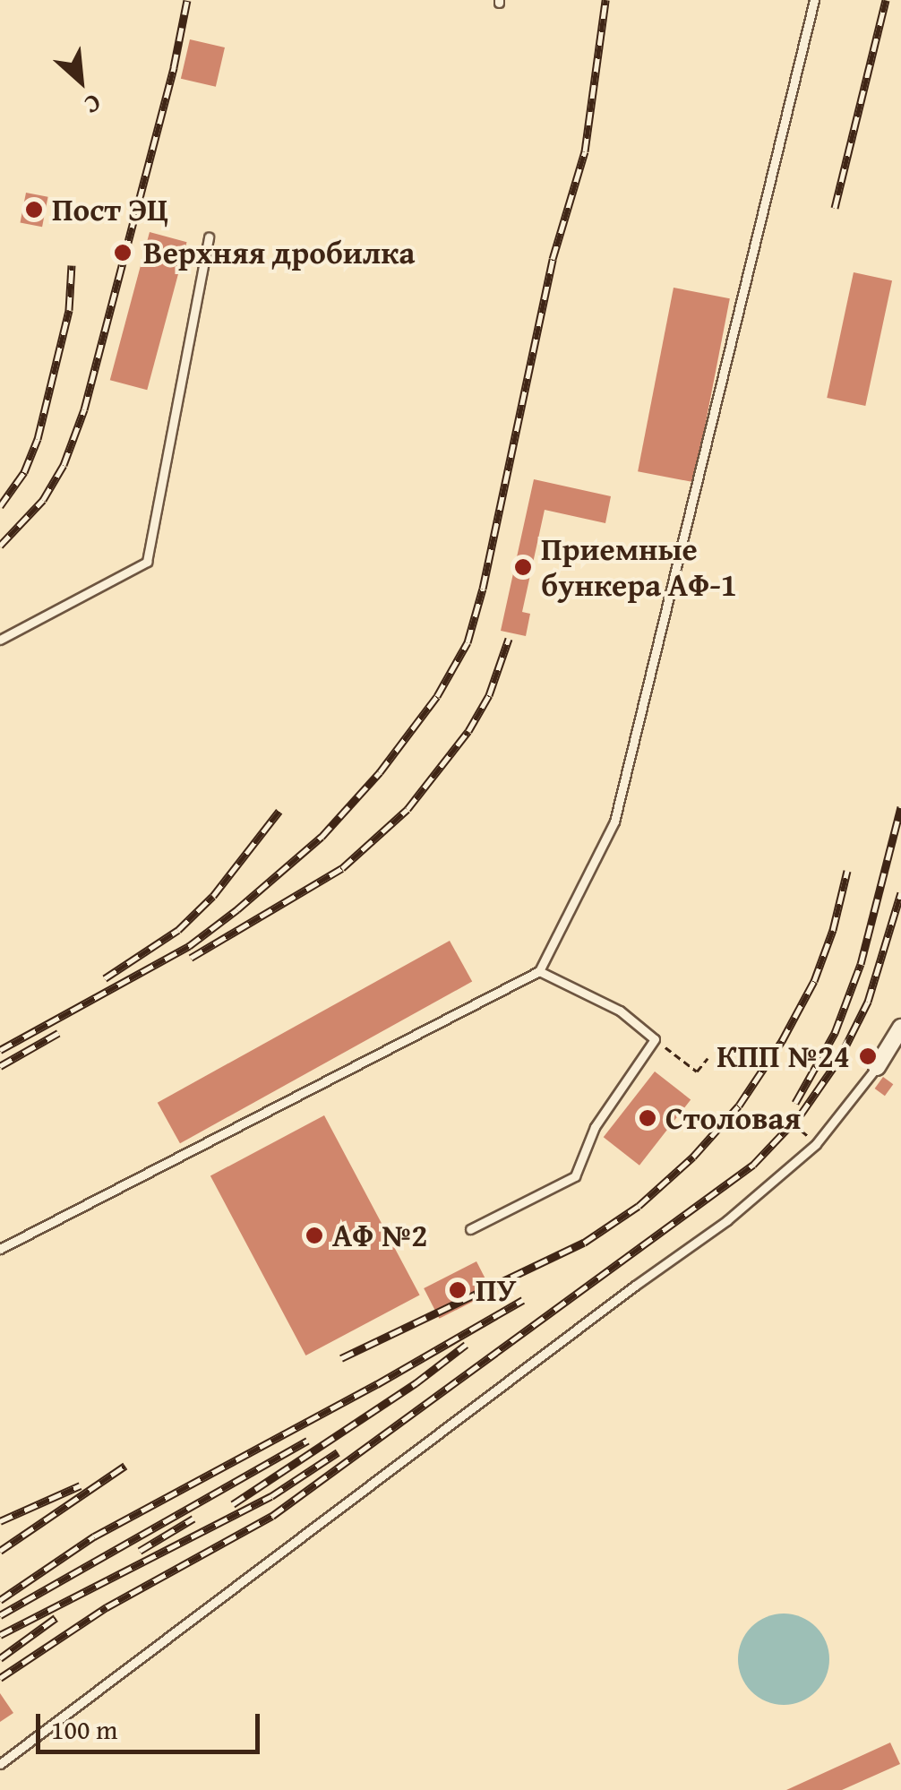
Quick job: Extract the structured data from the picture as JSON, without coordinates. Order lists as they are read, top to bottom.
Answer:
{
  "places": [
    "Пост ЭЦ",
    "Верхняя дробилка",
    "Приемные бункера АФ-1",
    "КПП №24",
    "Столовая",
    "АФ №2",
    "ПУ"
  ],
  "scale_bar": "100 m",
  "north": "bottom right"
}
